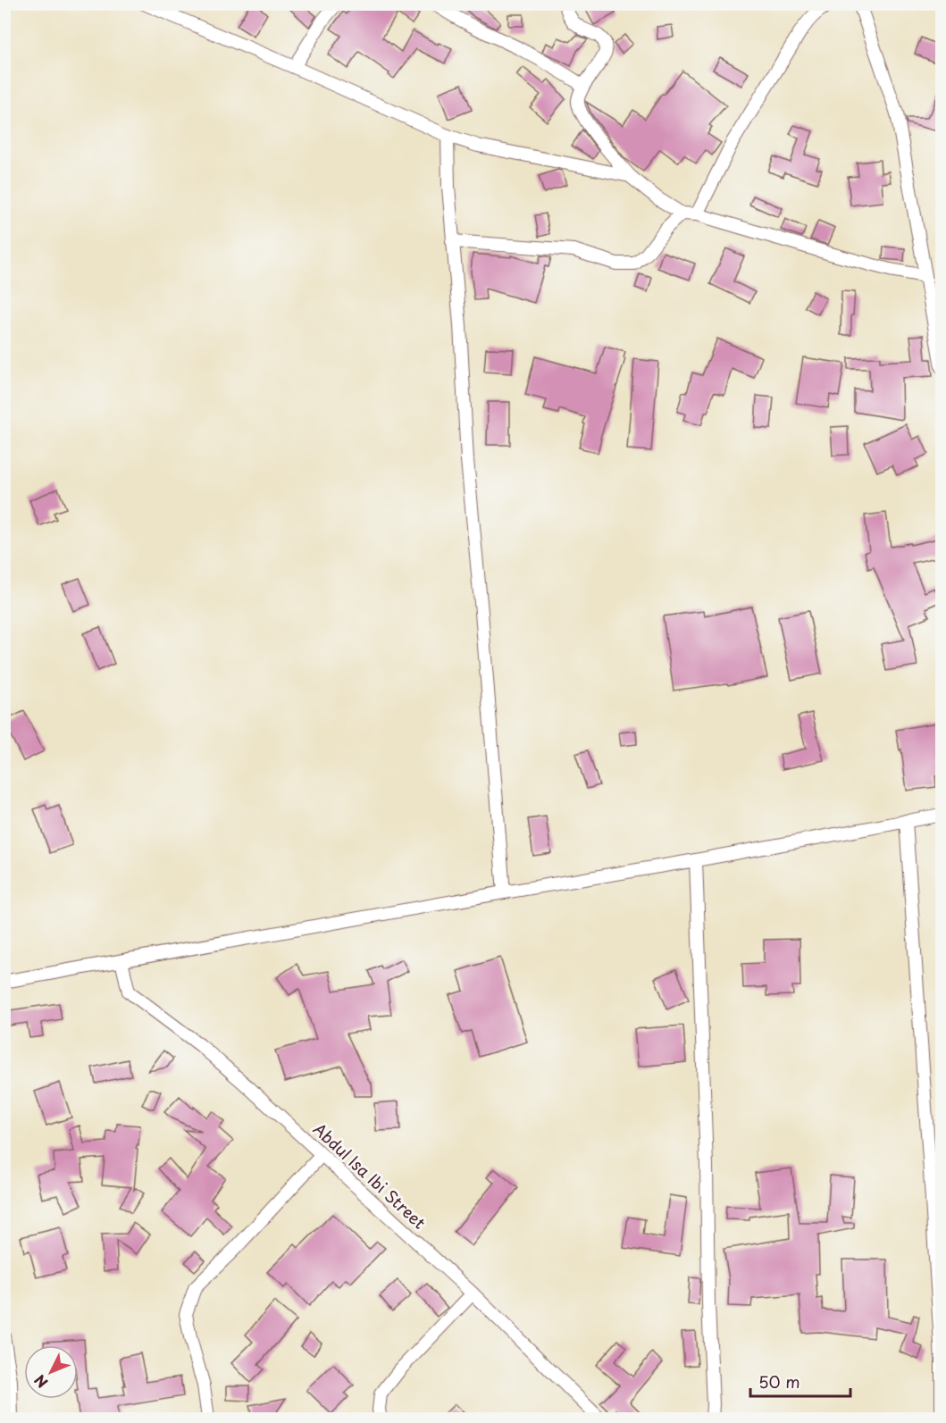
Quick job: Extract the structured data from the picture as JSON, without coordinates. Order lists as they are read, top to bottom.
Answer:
{
  "streets": {
    "street": ["Abdul Isa Ibi Street"]
  },
  "scale_bar": "50 m",
  "north": "bottom left"
}
